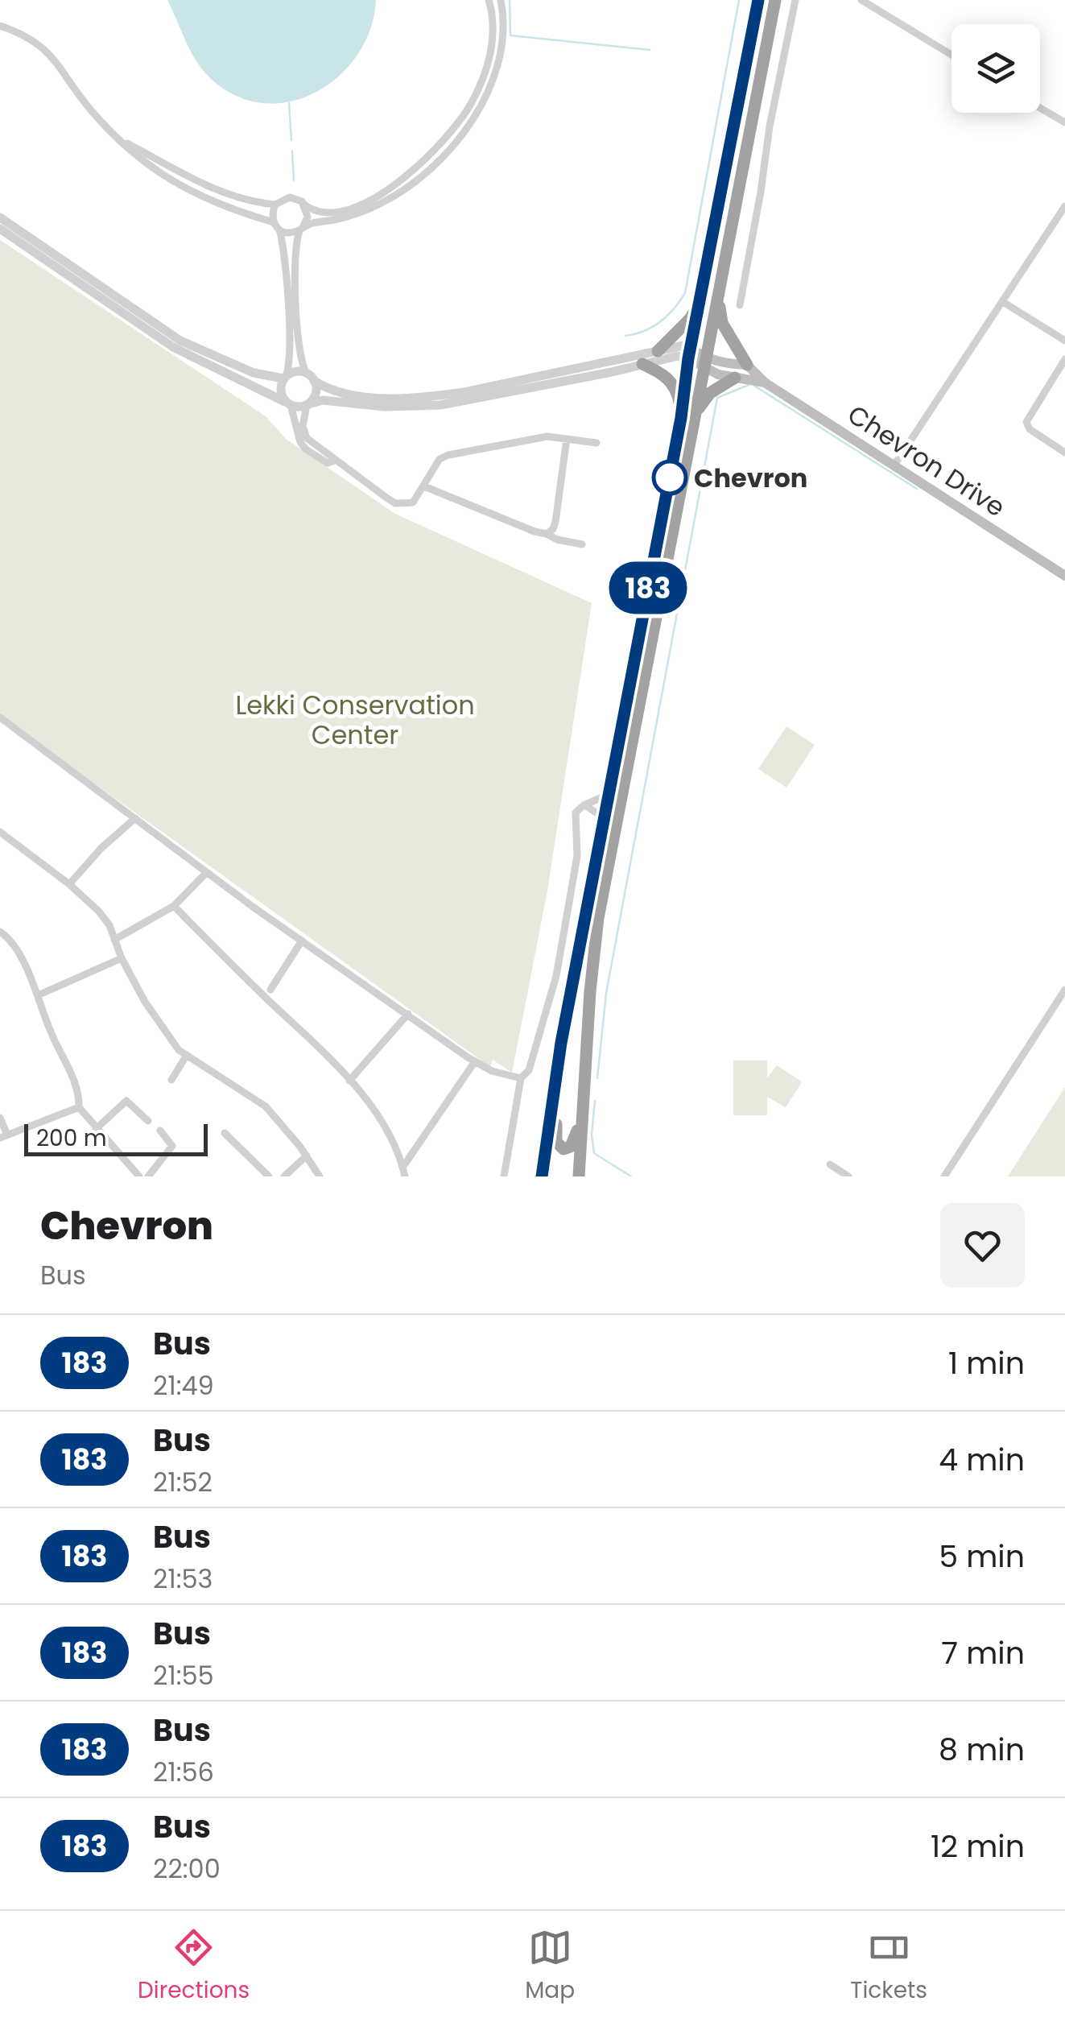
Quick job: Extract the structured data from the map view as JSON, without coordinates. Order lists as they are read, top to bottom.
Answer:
{
  "streets": {
    "main road": ["Chevron Drive"]
  },
  "parks": ["Lekki Conservation Center"],
  "places": ["Chevron"],
  "lines": ["bus line 183"],
  "scale_bar": "200 m",
  "page": {
    "on_map": "183",
    "scale": "200 m",
    "heading": ["Chevron", "Bus"],
    "list": [
      {
        "mark": "183",
        "name": "Bus",
        "note": "21:49",
        "value": "1 min"
      },
      {
        "mark": "183",
        "name": "Bus",
        "note": "21:52",
        "value": "4 min"
      },
      {
        "mark": "183",
        "name": "Bus",
        "note": "21:53",
        "value": "5 min"
      },
      {
        "mark": "183",
        "name": "Bus",
        "note": "21:55",
        "value": "7 min"
      },
      {
        "mark": "183",
        "name": "Bus",
        "note": "21:56",
        "value": "8 min"
      },
      {
        "mark": "183",
        "name": "Bus",
        "note": "22:00",
        "value": "12 min"
      }
    ],
    "tabs": ["Directions", "Map", "Tickets"]
  }
}
